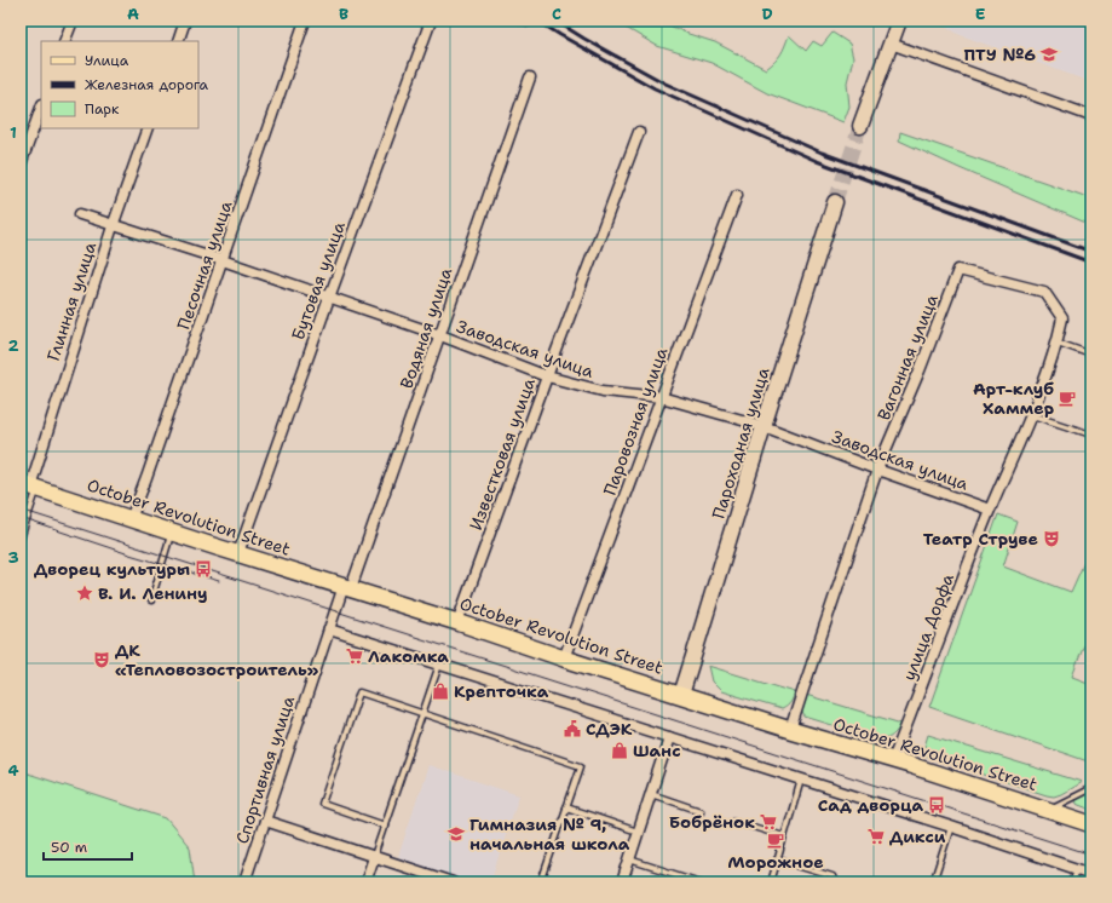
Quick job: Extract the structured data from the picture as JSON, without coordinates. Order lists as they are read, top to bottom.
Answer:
{
  "streets": {
    "main road": ["Пароходная улица", "October Revolution Street"],
    "street": [
      "Песочная улица",
      "Бутовая улица",
      "Глинная улица",
      "Водяная улица",
      "Заводская улица",
      "Вагонная улица",
      "Паровозная улица",
      "Известковая улица",
      "улица Дорфа",
      "Спортивная улица"
    ]
  },
  "crossings": [
    ["Песочная улица", "Заводская улица"],
    ["Песочная улица", "October Revolution Street"],
    ["Бутовая улица", "Заводская улица"],
    ["Бутовая улица", "October Revolution Street"],
    ["Глинная улица", "Заводская улица"],
    ["Глинная улица", "October Revolution Street"],
    ["Водяная улица", "Заводская улица"],
    ["Водяная улица", "October Revolution Street"],
    ["Водяная улица", "Спортивная улица"],
    ["Заводская улица", "Вагонная улица"],
    ["Заводская улица", "Паровозная улица"],
    ["Заводская улица", "Пароходная улица"],
    ["Заводская улица", "Известковая улица"],
    ["Заводская улица", "улица Дорфа"],
    ["Вагонная улица", "October Revolution Street"],
    ["Вагонная улица", "улица Дорфа"],
    ["Паровозная улица", "October Revolution Street"],
    ["Пароходная улица", "October Revolution Street"],
    ["Известковая улица", "October Revolution Street"],
    ["October Revolution Street", "улица Дорфа"],
    ["October Revolution Street", "Спортивная улица"]
  ],
  "places": {
    "school or university": ["ПТУ №6", "Гимназия № 9, начальная школа"],
    "cafe": ["Арт-клуб Хаммер", "Морожное"],
    "theatre": ["Театр Струве", "ДК «Тепловозостроитель»"],
    "bus stop": ["Дворец культуры", "Сад дворца"],
    "place": ["В. И. Ленину"],
    "supermarket": ["Лакомка", "Бобрёнок", "Дикси"],
    "shop": ["Крепточка", "Шанс"],
    "public building": ["СДЭК"]
  },
  "legend": ["Улица", "Железная дорога", "Парк"],
  "scale_bar": "50 m",
  "grid": {
    "columns": [
      "A",
      "B",
      "C",
      "D",
      "E"
    ],
    "rows": [
      "1",
      "2",
      "3",
      "4"
    ]
  }
}
